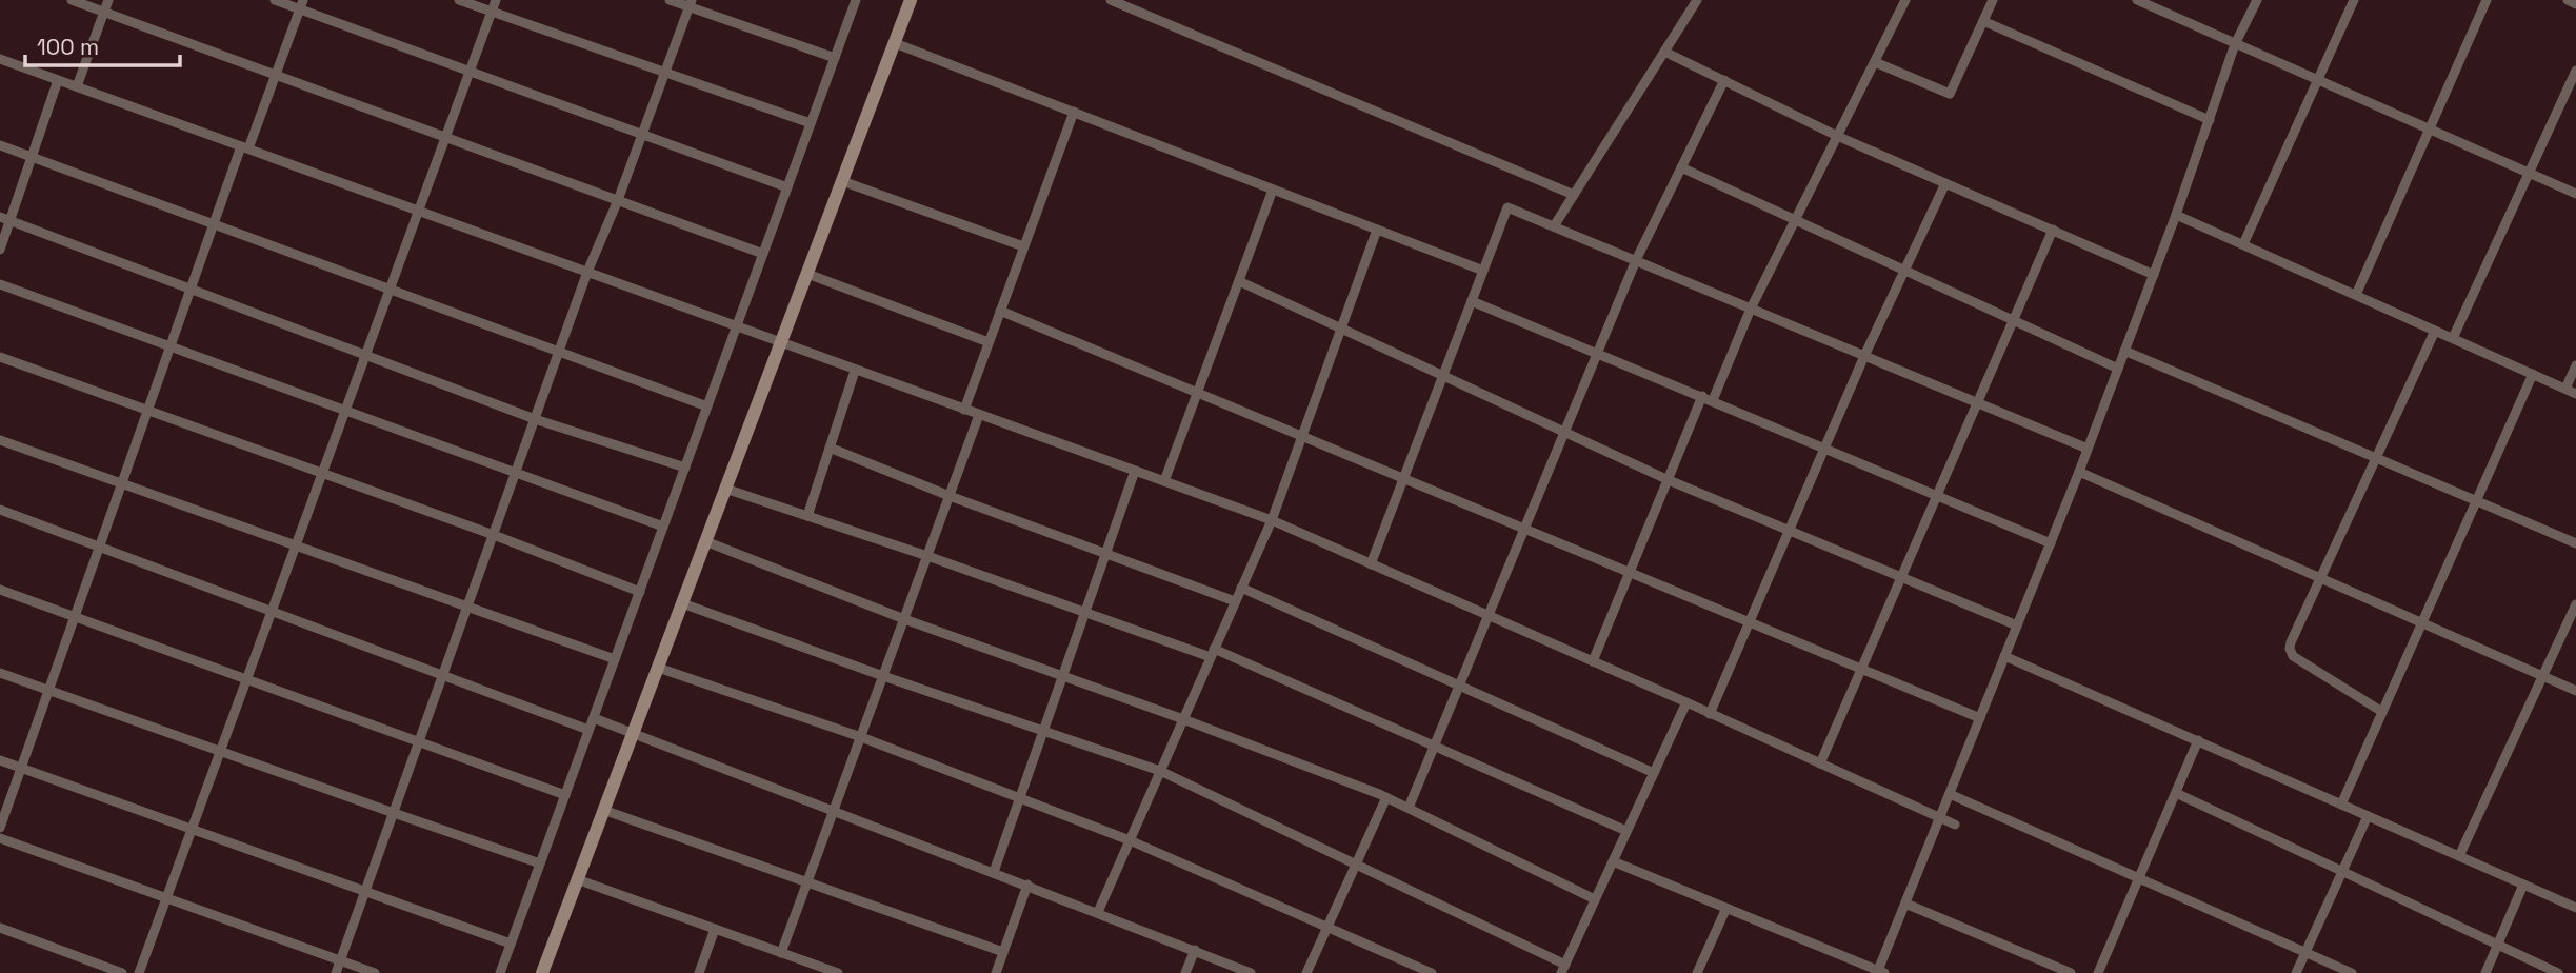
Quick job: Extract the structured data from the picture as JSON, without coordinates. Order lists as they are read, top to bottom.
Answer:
{
  "scale_bar": "100 m"
}
